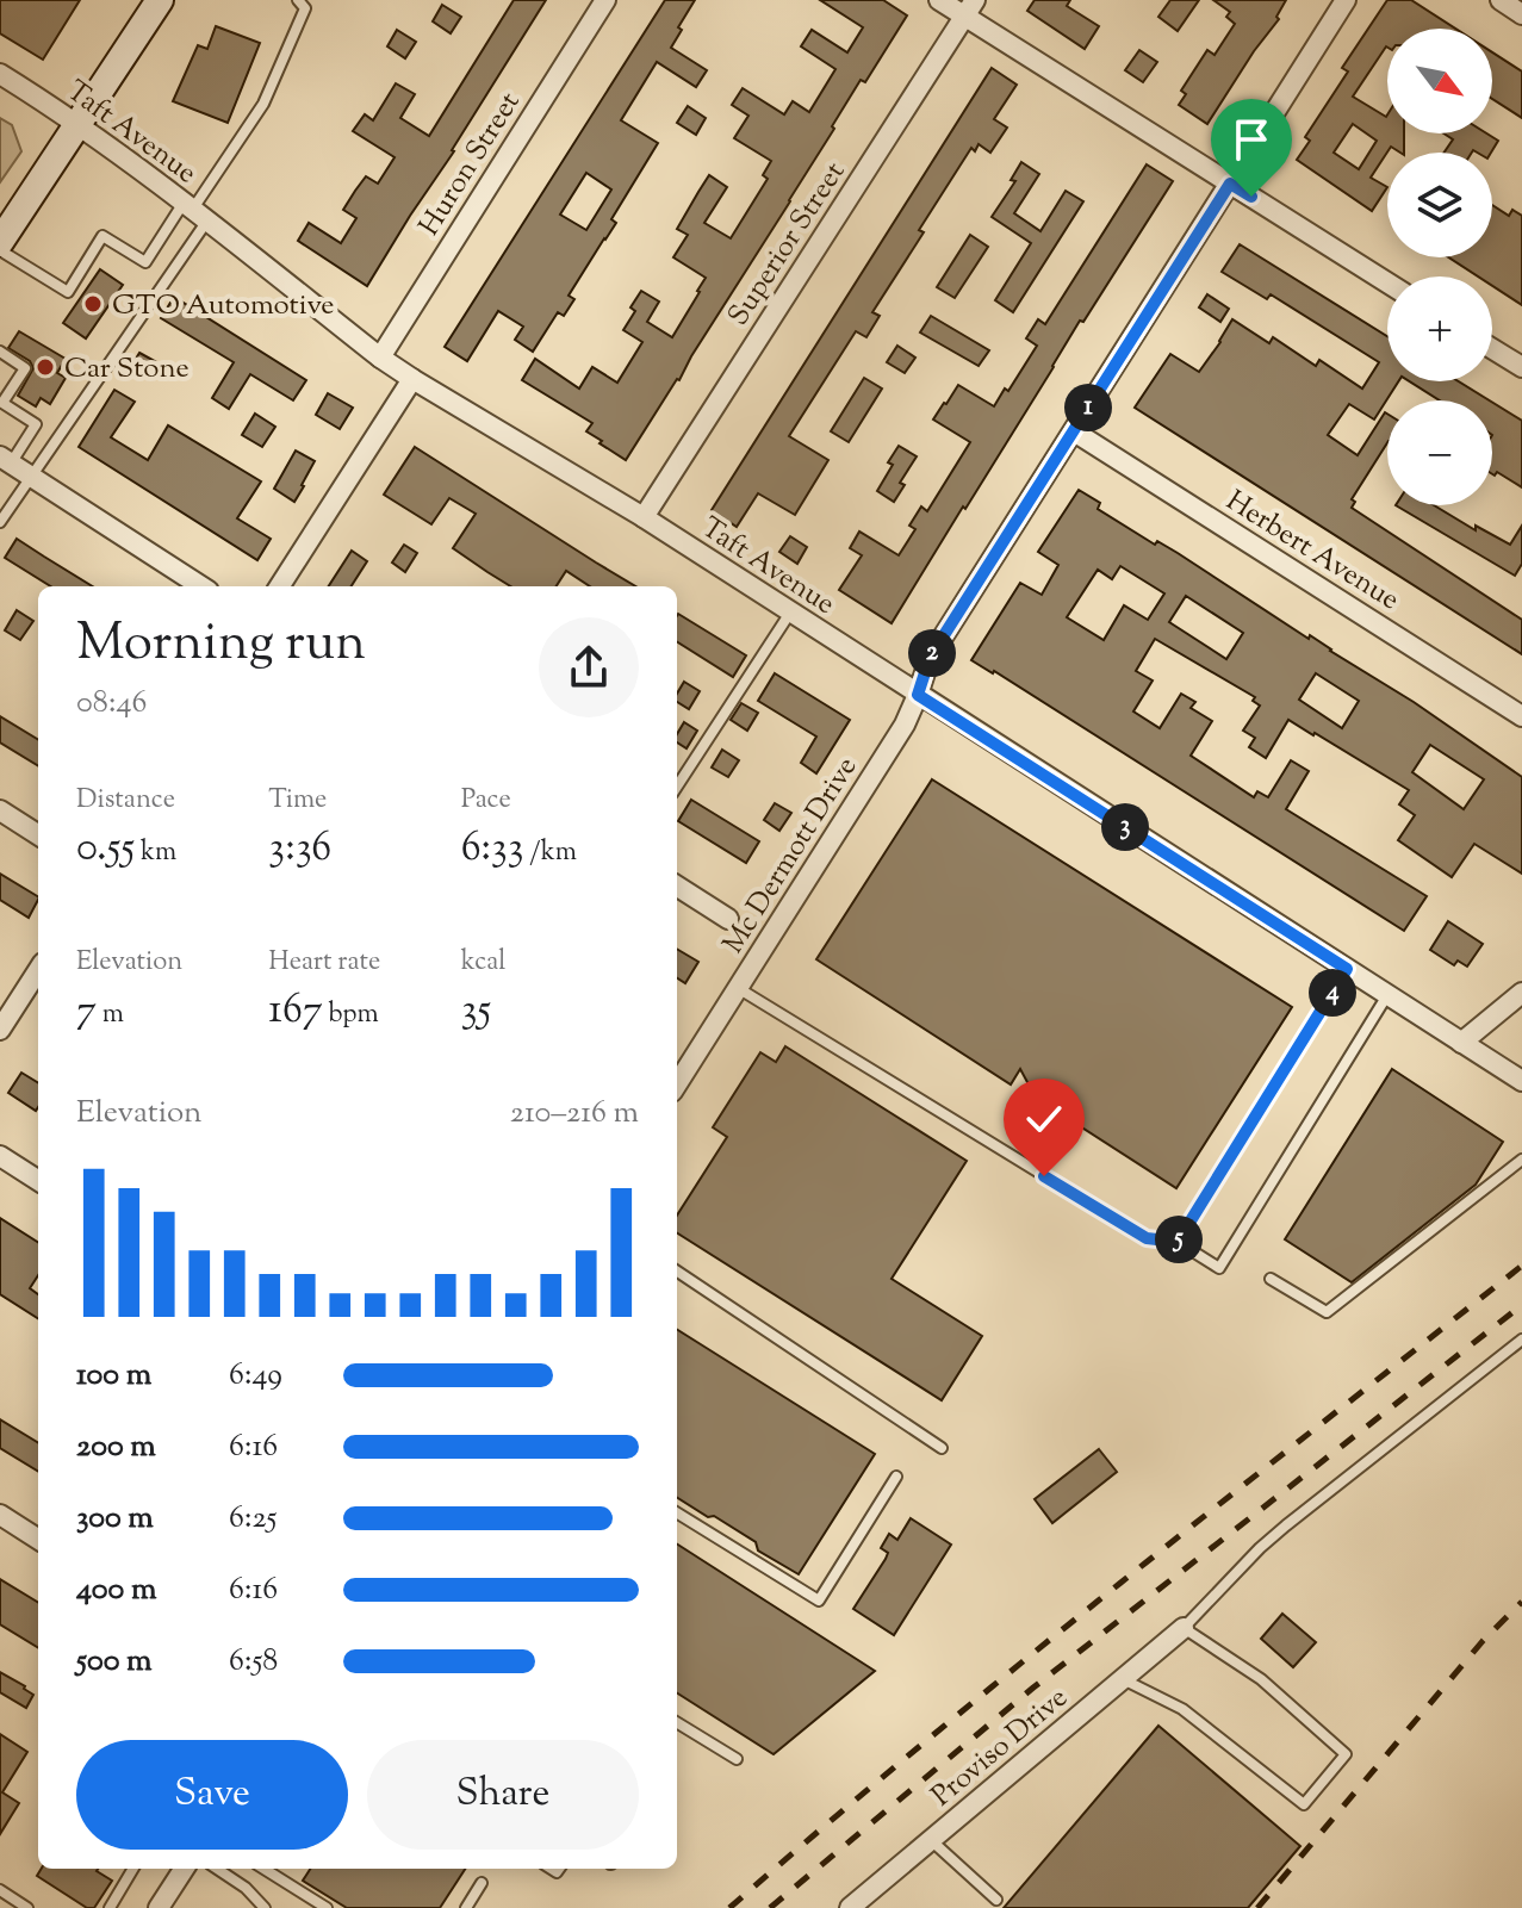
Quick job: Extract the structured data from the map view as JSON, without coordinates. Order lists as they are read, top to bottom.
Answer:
{
  "streets": {
    "street": [
      "Taft Avenue",
      "Huron Street",
      "Superior Street",
      "Herbert Avenue",
      "Mc Dermott Drive",
      "Proviso Drive"
    ]
  },
  "crossings": [
    ["Taft Avenue", "Huron Street"],
    ["Taft Avenue", "Superior Street"],
    ["Taft Avenue", "Mc Dermott Drive"],
    ["Herbert Avenue", "Mc Dermott Drive"]
  ],
  "places": ["GTO Automotive", "Car Stone"],
  "north": "bottom right",
  "page": {
    "map_buttons": ["+", "−"],
    "pins": [
      "1",
      "2",
      "3",
      "4",
      "5"
    ],
    "heading": ["Morning run", "08:46"],
    "stats": [
      ["Distance", "0.55 km"],
      ["Time", "3:36"],
      ["Pace", "6:33 /km"],
      ["Elevation", "7 m"],
      ["Heart rate", "167 bpm"],
      ["kcal", "35"]
    ],
    "chart": ["Elevation", "210–216 m"],
    "list": [
      {
        "name": "100 m",
        "note": "6:49"
      },
      {
        "name": "200 m",
        "note": "6:16"
      },
      {
        "name": "300 m",
        "note": "6:25"
      },
      {
        "name": "400 m",
        "note": "6:16"
      },
      {
        "name": "500 m",
        "note": "6:58"
      }
    ],
    "buttons": ["Save", "Share"]
  }
}
